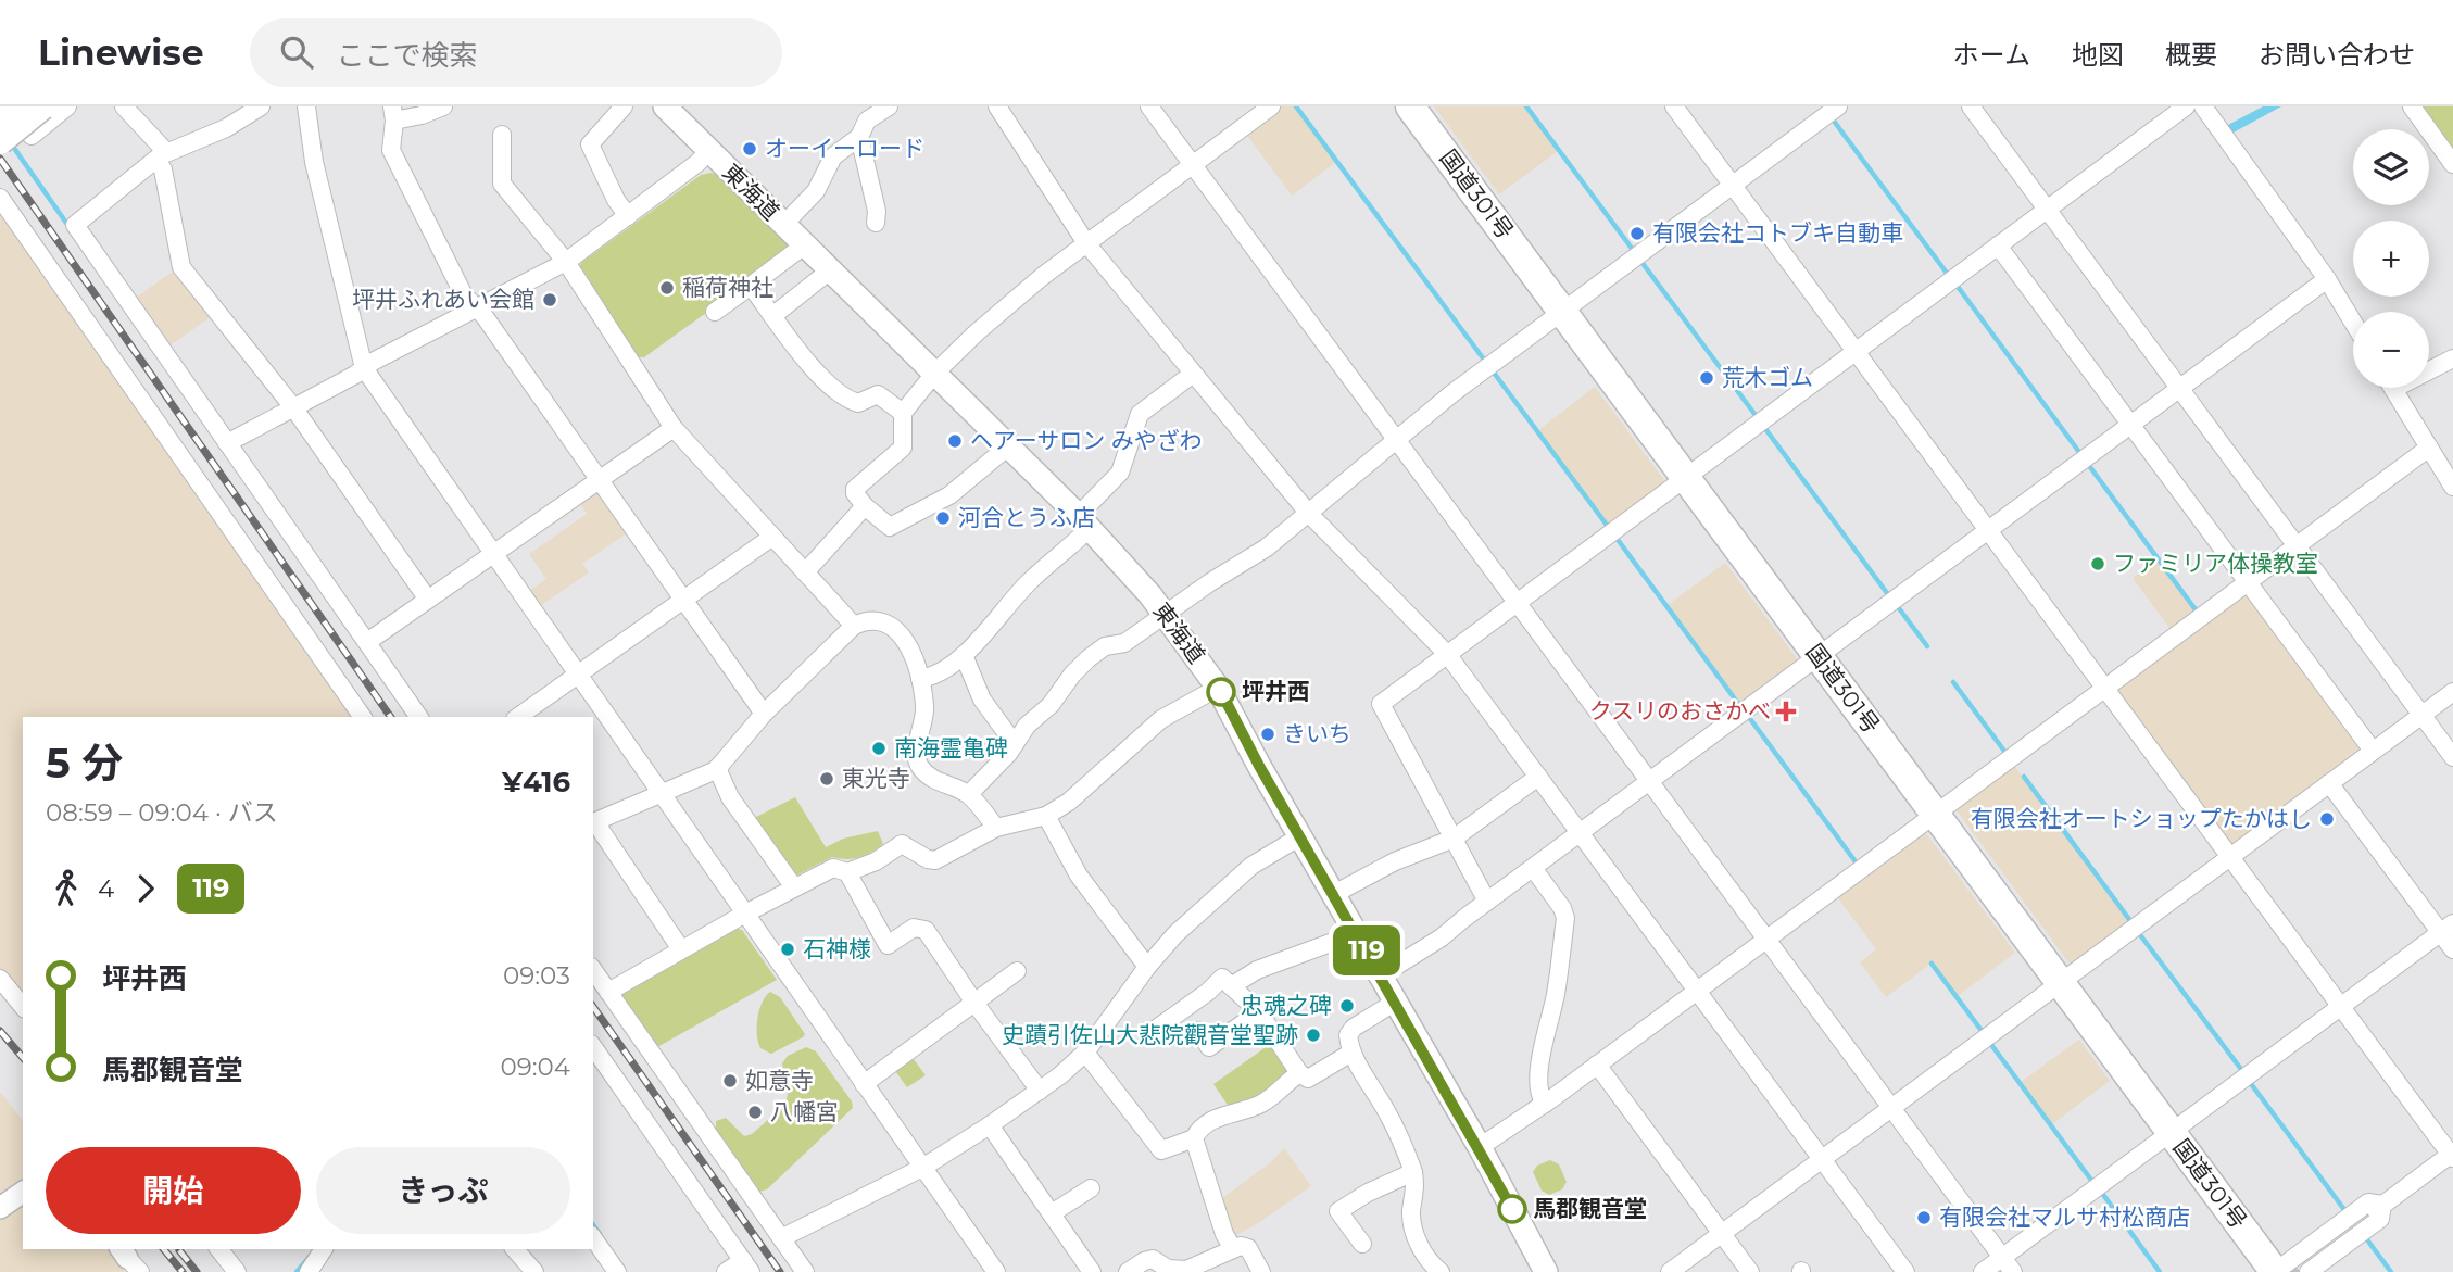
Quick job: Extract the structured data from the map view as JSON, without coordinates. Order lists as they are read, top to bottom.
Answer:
{
  "streets": {
    "highway": ["国道301号"],
    "main road": ["東海道"]
  },
  "places": {
    "other": [
      "オーイーロード",
      "有限会社コトブキ自動車",
      "稲荷神社",
      "坪井ふれあい会館",
      "荒木ゴム",
      "ヘアーサロン みやざわ",
      "河合とうふ店",
      "ファミリア体操教室",
      "坪井西",
      "きいち",
      "南海霊亀碑",
      "東光寺",
      "有限会社オートショップたかはし",
      "石神様",
      "忠魂之碑",
      "史蹟引佐山大悲院觀音堂聖跡",
      "如意寺",
      "八幡宮",
      "馬郡観音堂",
      "有限会社マルサ村松商店"
    ],
    "health": ["クスリのおさかべ"]
  },
  "lines": ["bus line 119"],
  "page": {
    "header": "Linewise",
    "search": "ここで検索",
    "nav": [
      "ホーム",
      "地図",
      "概要",
      "お問い合わせ"
    ],
    "on_map": "119",
    "map_buttons": ["+", "−"],
    "heading": ["5 分", "08:59 – 09:04 · バス", "¥416"],
    "legs": ["4", "119"],
    "list": [
      {
        "name": "坪井西",
        "value": "09:03"
      },
      {
        "name": "馬郡観音堂",
        "value": "09:04"
      }
    ],
    "buttons": ["開始", "きっぷ"]
  }
}
